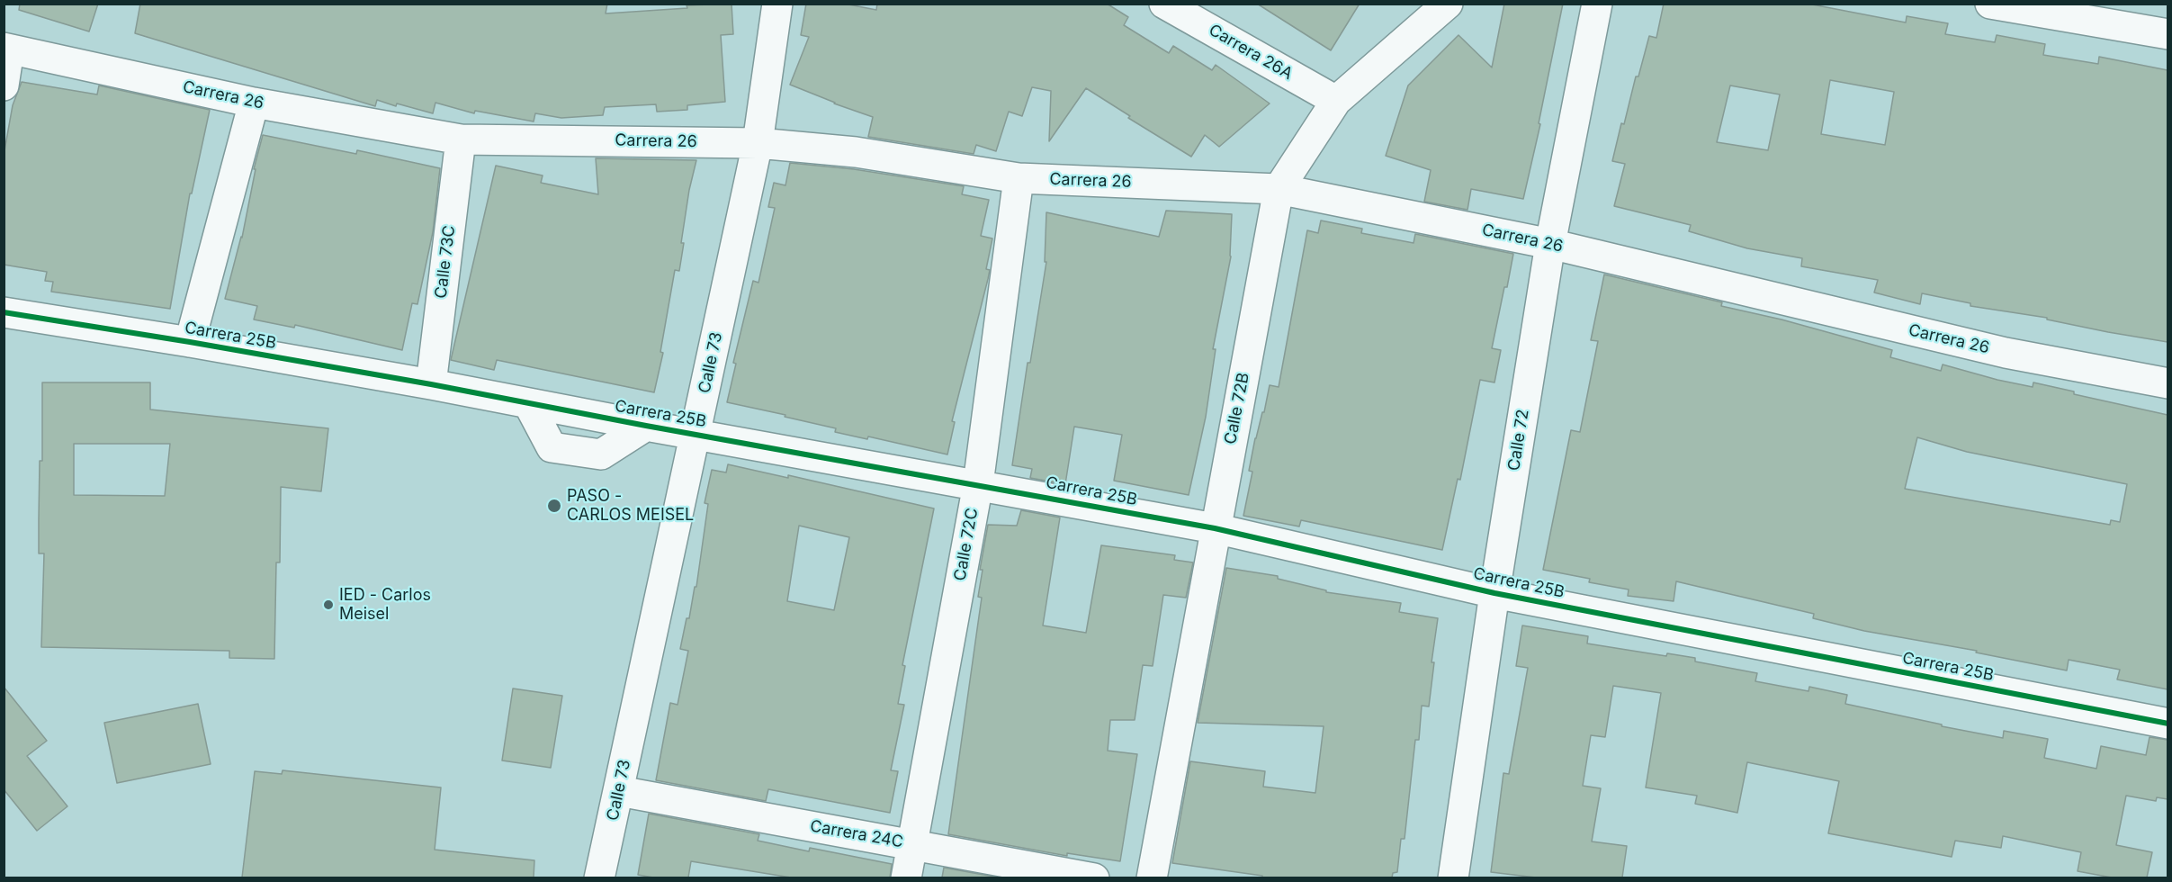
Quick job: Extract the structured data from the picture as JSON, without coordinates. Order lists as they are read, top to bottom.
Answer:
{
  "streets": {
    "street": [
      "Carrera 26A",
      "Carrera 26",
      "Calle 73C",
      "Carrera 25B",
      "Calle 73",
      "Calle 72B",
      "Calle 72",
      "Calle 72C",
      "Carrera 24C"
    ]
  },
  "crossings": [
    ["Carrera 26A", "Calle 72B"],
    ["Carrera 26", "Calle 73C"],
    ["Carrera 26", "Calle 73"],
    ["Carrera 26", "Calle 72B"],
    ["Carrera 26", "Calle 72"],
    ["Carrera 26", "Calle 72C"],
    ["Calle 73C", "Carrera 25B"],
    ["Carrera 25B", "Calle 73"],
    ["Carrera 25B", "Calle 72B"],
    ["Carrera 25B", "Calle 72"],
    ["Carrera 25B", "Calle 72C"],
    ["Calle 73", "Carrera 24C"],
    ["Calle 72C", "Carrera 24C"]
  ],
  "places": ["PASO - CARLOS MEISEL", "IED - Carlos Meisel"]
}
